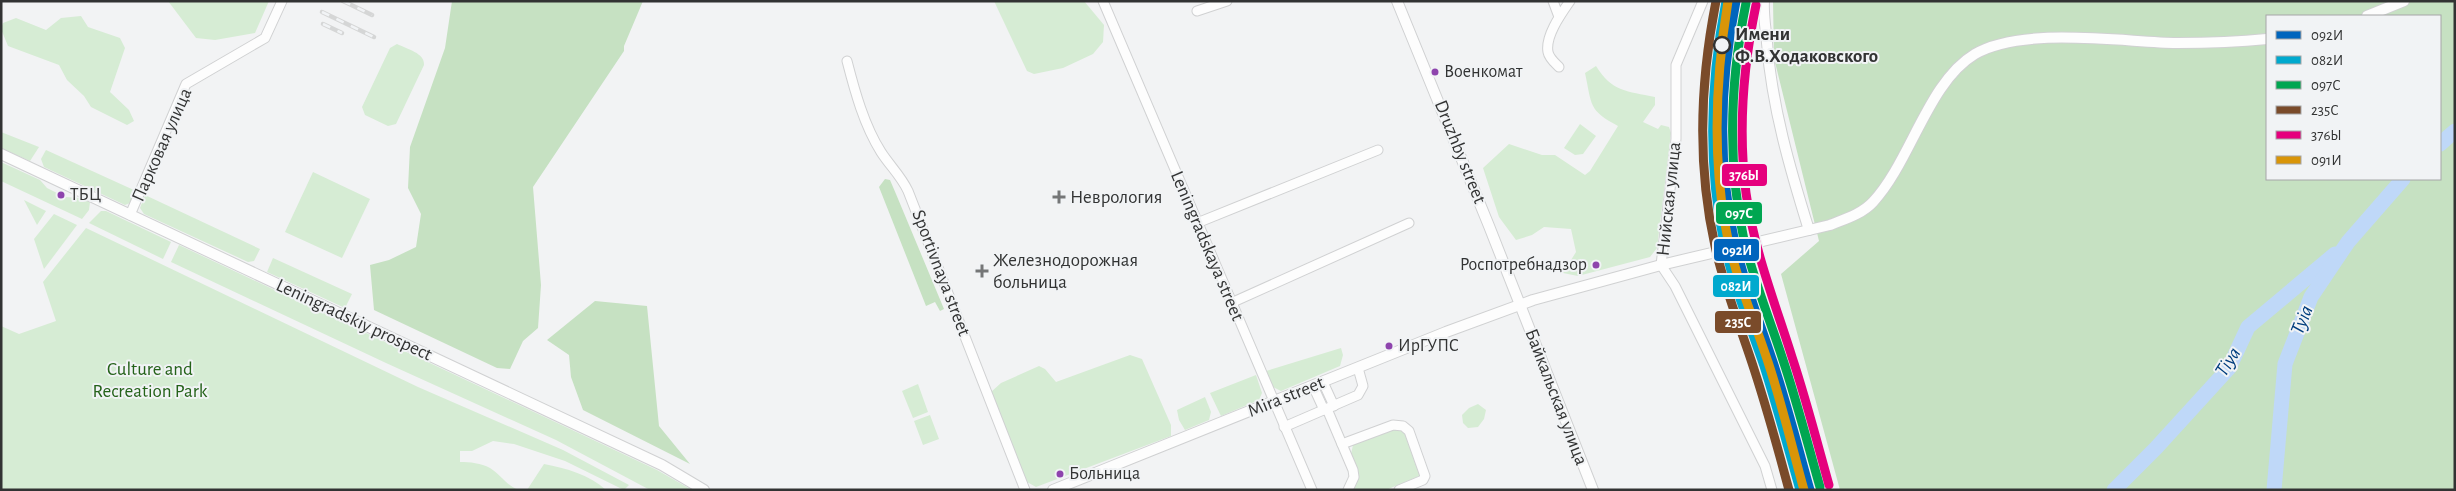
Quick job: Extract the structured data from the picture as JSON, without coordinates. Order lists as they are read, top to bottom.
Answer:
{
  "streets": {
    "street": [
      "Парковая улица",
      "Druzhby street",
      "Нийская улица",
      "Leningradskaya street",
      "Sportivnaya street",
      "Leningradskiy prospect",
      "Mira street",
      "Байкальская улица"
    ]
  },
  "crossings": [
    ["Парковая улица", "Leningradskiy prospect"],
    ["Druzhby street", "Mira street"],
    ["Druzhby street", "Байкальская улица"],
    ["Нийская улица", "Mira street"],
    ["Leningradskaya street", "Mira street"],
    ["Mira street", "Байкальская улица"]
  ],
  "water": ["Tyia", "Tiya"],
  "parks": ["Culture and Recreation Park"],
  "places": {
    "other": [
      "Имени Ф.В.Ходаковского",
      "Военкомат",
      "ТБЦ",
      "Роспотребнадзор",
      "ИрГУПС",
      "Больница"
    ],
    "health": ["Неврология", "Железнодорожная больница"]
  },
  "lines": [
    "transit line 092И",
    "transit line 082И",
    "transit line 235С",
    "transit line 091И",
    "transit line 097С",
    "transit line 376Ы"
  ],
  "legend": [
    "092И",
    "082И",
    "097С",
    "235С",
    "376Ы",
    "091И"
  ]
}
